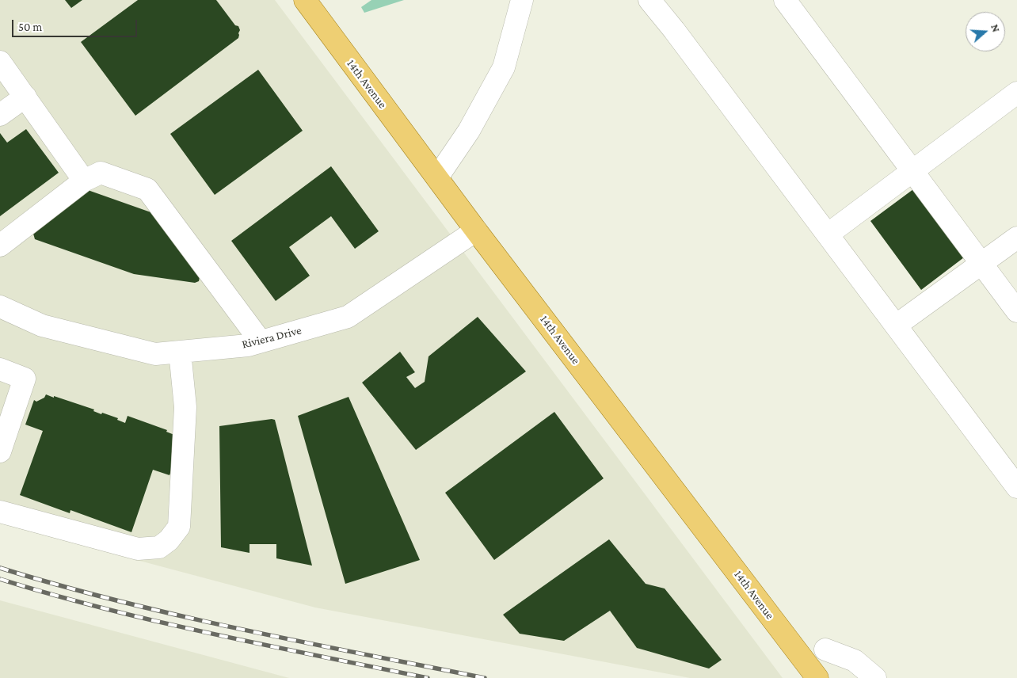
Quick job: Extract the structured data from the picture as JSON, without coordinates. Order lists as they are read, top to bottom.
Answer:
{
  "streets": {
    "main road": ["14th Avenue"],
    "street": ["Riviera Drive"]
  },
  "crossings": [
    ["14th Avenue", "Riviera Drive"]
  ],
  "scale_bar": "50 m",
  "north": "right"
}
